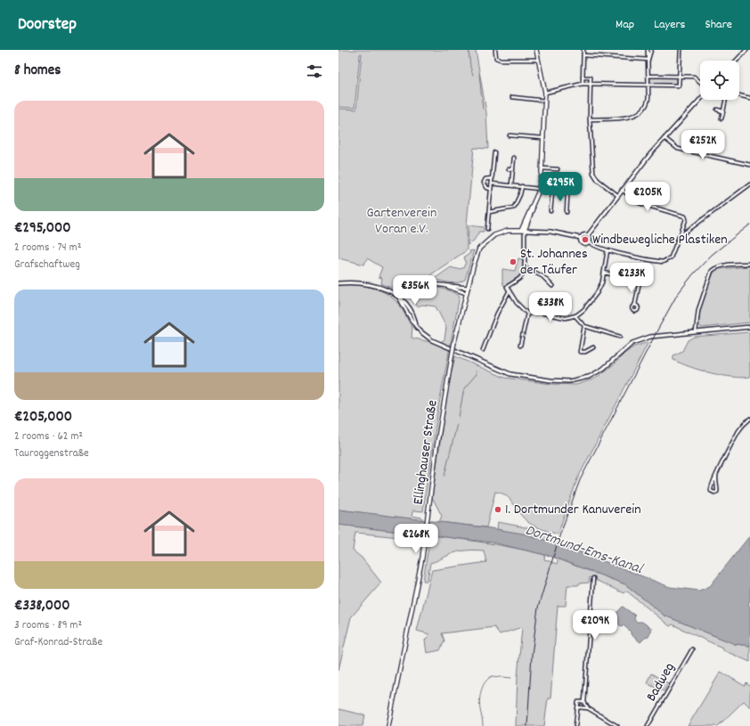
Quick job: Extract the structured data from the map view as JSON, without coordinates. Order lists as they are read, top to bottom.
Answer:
{
  "streets": {
    "main road": ["Ellinghauser Straße"],
    "street": ["Badweg"]
  },
  "water": ["Dortmund-Ems-Kanal"],
  "parks": ["Gartenverein Voran e.V."],
  "places": ["Windbewegliche Plastiken", "St. Johannes der Täufer", "1. Dortmunder Kanuverein"],
  "page": {
    "header": "Doorstep",
    "nav": ["Map", "Layers", "Share"],
    "heading": "8 homes",
    "list": [
      {
        "name": "€295,000",
        "note": "2 rooms · 74 m² · Grafschaftweg"
      },
      {
        "name": "€205,000",
        "note": "2 rooms · 62 m² · Tauroggenstraße"
      },
      {
        "name": "€338,000",
        "note": "3 rooms · 89 m² · Graf-Konrad-Straße"
      }
    ],
    "price": [
      "€252K",
      "€295K",
      "€205K",
      "€233K",
      "€356K",
      "€338K",
      "€268K",
      "€209K"
    ]
  }
}
